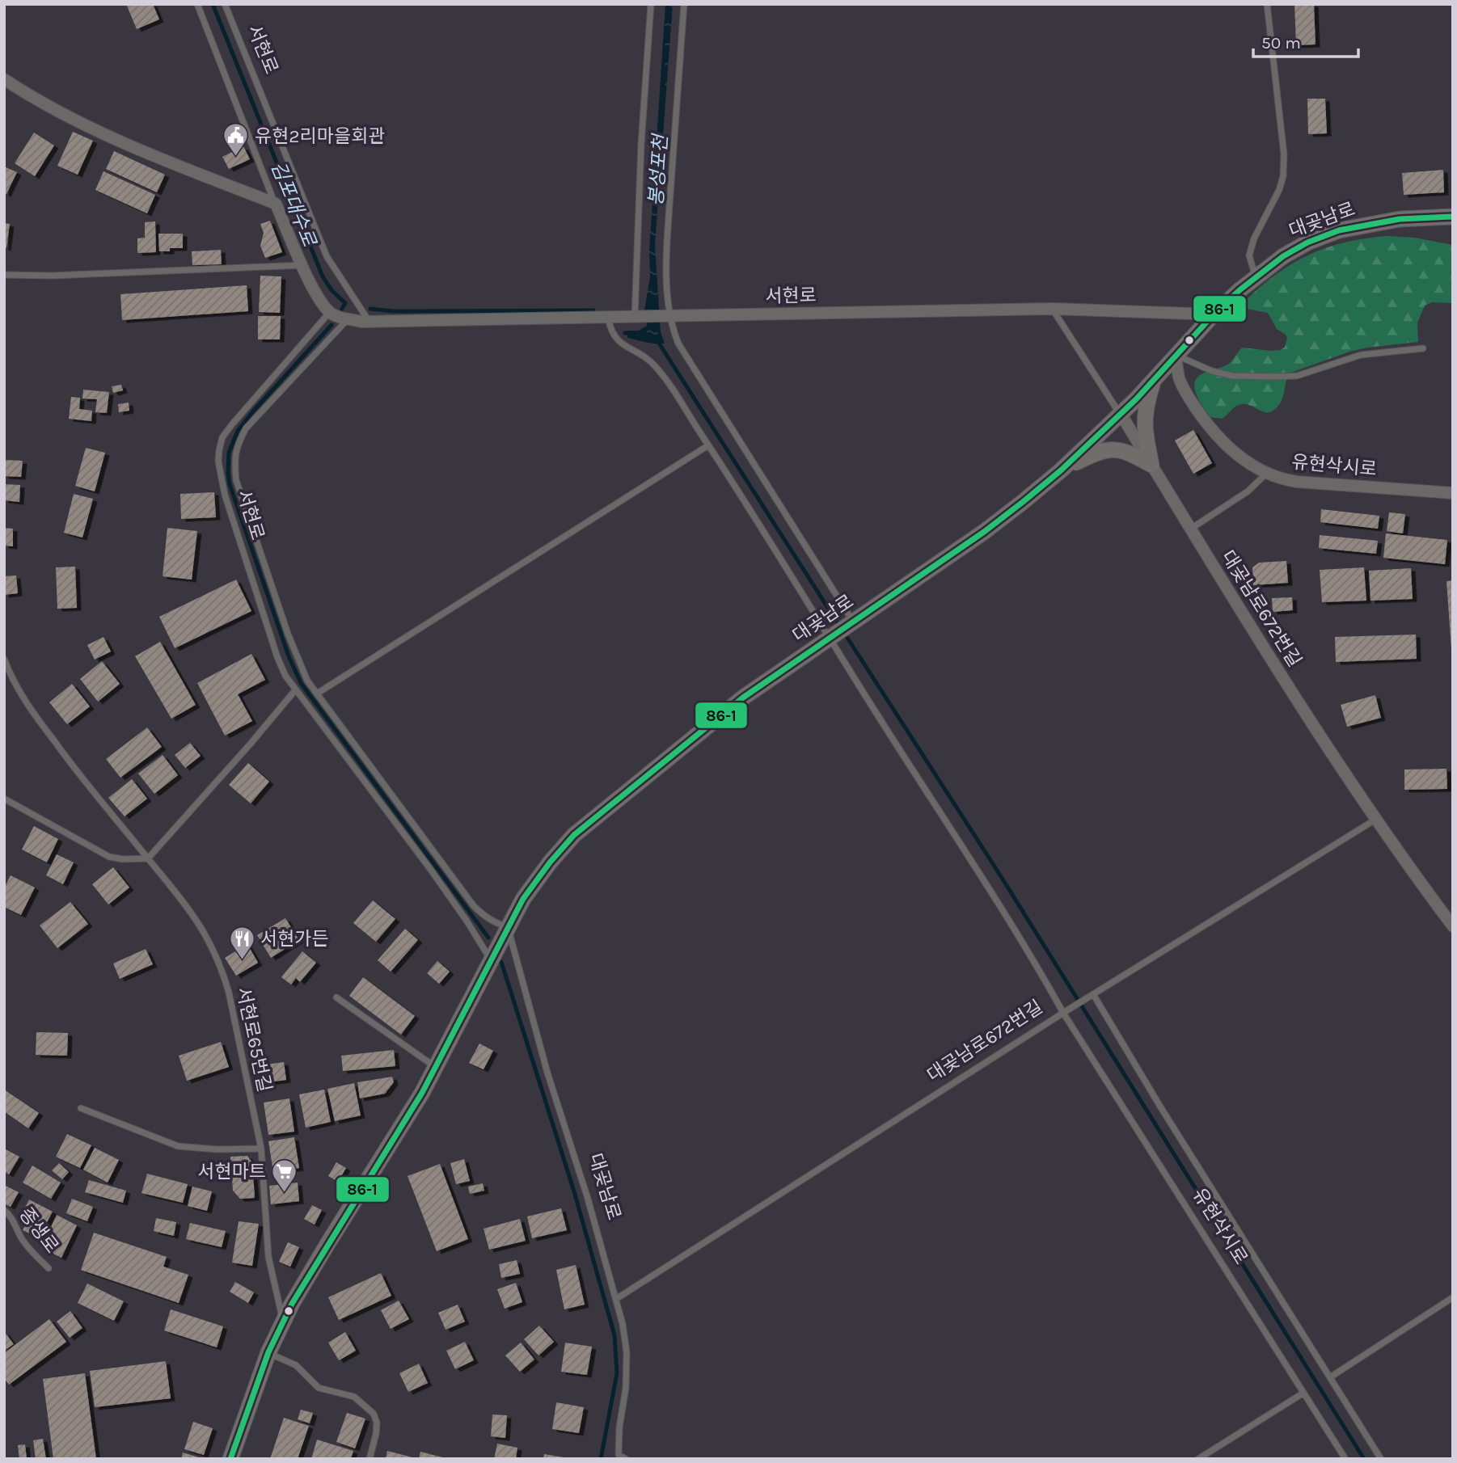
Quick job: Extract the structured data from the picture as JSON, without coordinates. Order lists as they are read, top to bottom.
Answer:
{
  "streets": {
    "street": [
      "서현로",
      "대곶남로",
      "유현삭시로",
      "대곶남로672번길"
    ],
    "lane": ["서현로65번길", "종생로"]
  },
  "crossings": [
    ["서현로", "대곶남로"],
    ["서현로", "유현삭시로"],
    ["대곶남로", "유현삭시로"],
    ["대곶남로", "대곶남로672번길"],
    ["대곶남로", "서현로65번길"],
    ["유현삭시로", "대곶남로672번길"]
  ],
  "water": ["봉성포천", "김포대수로"],
  "places": {
    "public building": ["유현2리마을회관"],
    "restaurant": ["서현가든"],
    "supermarket": ["서현마트"]
  },
  "lines": ["transit line 86-1"],
  "scale_bar": "50 m"
}
